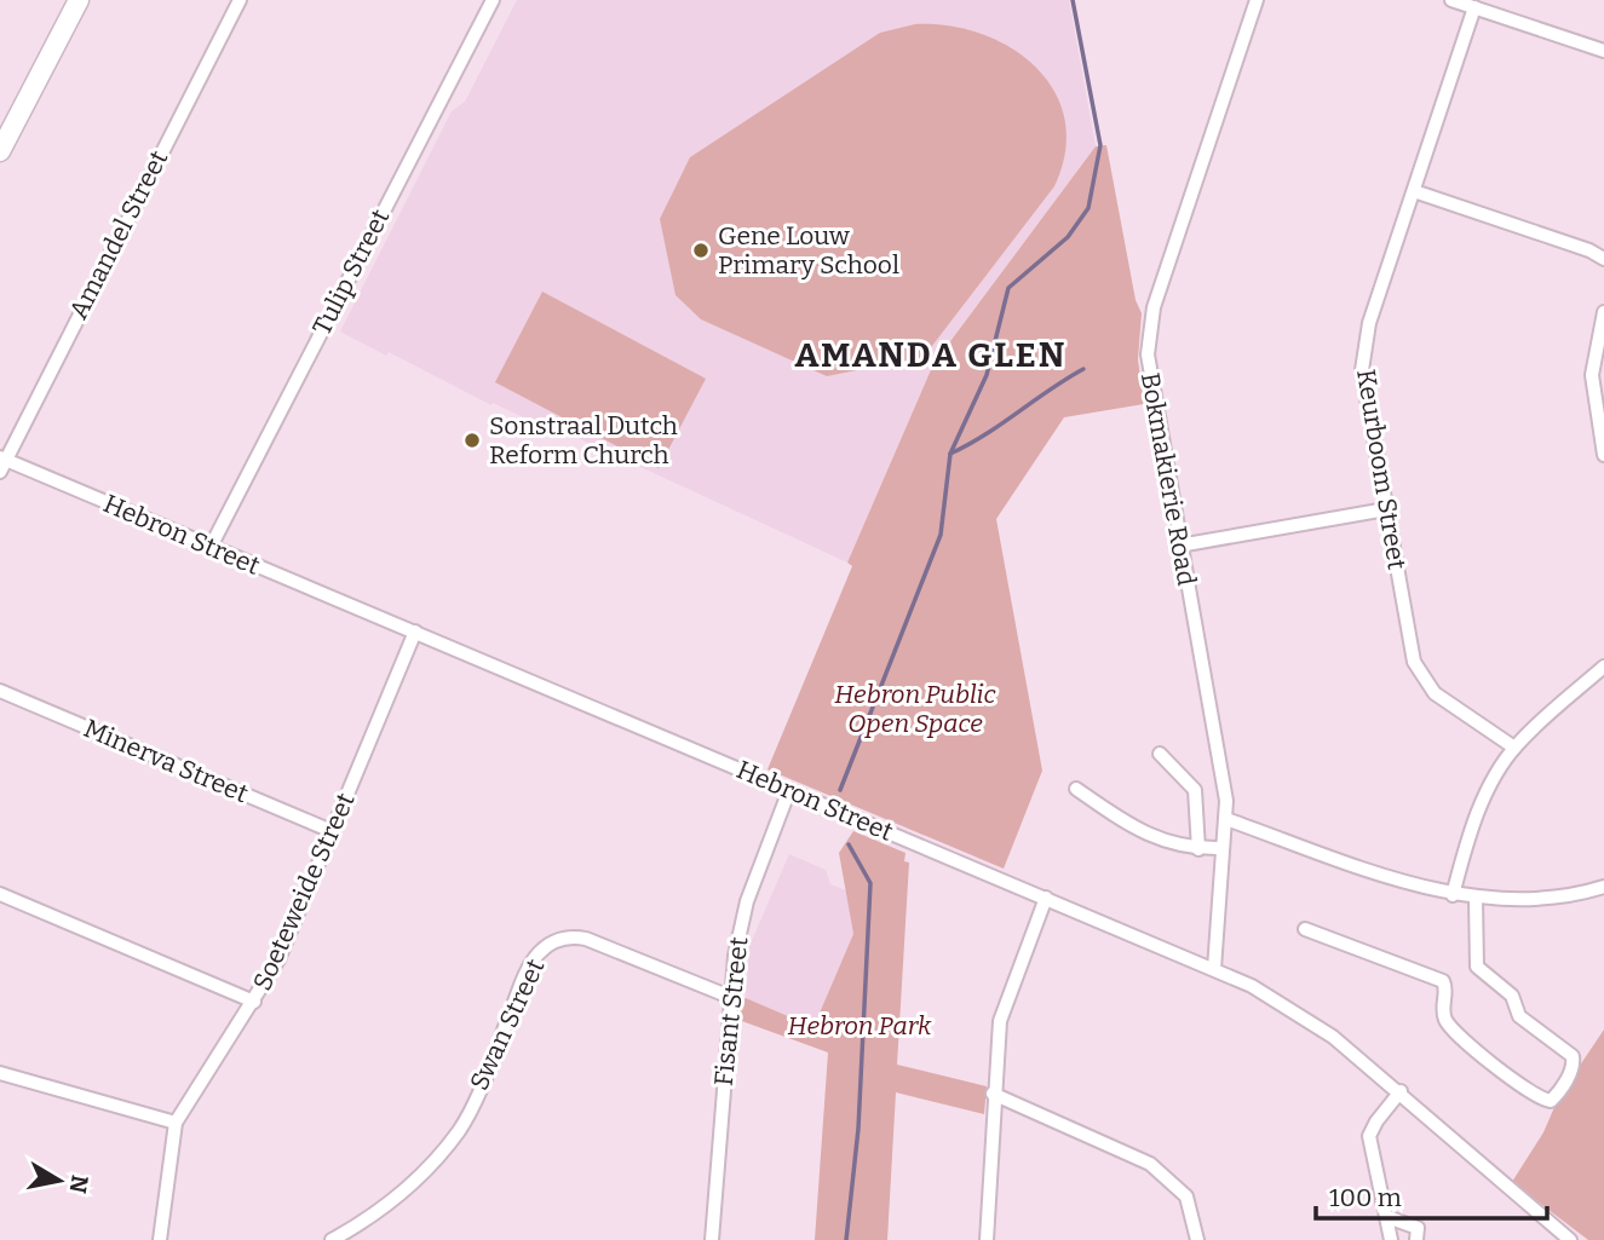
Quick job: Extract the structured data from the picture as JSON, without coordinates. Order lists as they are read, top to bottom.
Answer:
{
  "streets": {
    "street": [
      "Amandel Street",
      "Tulip Street",
      "Keurboom Street",
      "Bokmakierie Road",
      "Hebron Street",
      "Minerva Street",
      "Soeteweide Street",
      "Fisant Street",
      "Swan Street"
    ]
  },
  "crossings": [
    ["Amandel Street", "Hebron Street"],
    ["Tulip Street", "Hebron Street"],
    ["Bokmakierie Road", "Hebron Street"],
    ["Hebron Street", "Soeteweide Street"],
    ["Hebron Street", "Fisant Street"],
    ["Minerva Street", "Soeteweide Street"],
    ["Fisant Street", "Swan Street"]
  ],
  "districts": ["AMANDA GLEN"],
  "parks": ["Hebron Public Open Space", "Hebron Park"],
  "places": ["Gene Louw Primary School", "Sonstraal Dutch Reform Church"],
  "scale_bar": "100 m",
  "north": "right"
}
